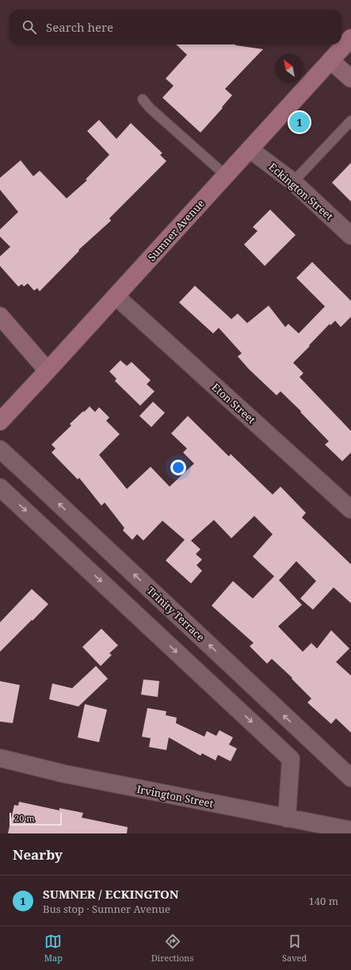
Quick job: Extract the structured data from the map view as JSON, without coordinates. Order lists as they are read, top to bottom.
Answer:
{
  "streets": {
    "main road": ["Sumner Avenue"],
    "street": [
      "Eckington Street",
      "Eton Street",
      "Trinity Terrace",
      "Irvington Street"
    ]
  },
  "crossings": [
    ["Eckington Street", "Sumner Avenue"],
    ["Sumner Avenue", "Eton Street"]
  ],
  "scale_bar": "20 m",
  "north": "top left",
  "page": {
    "search": "Search here",
    "pins": "1",
    "scale": "20 m",
    "heading": "Nearby",
    "list": [
      {
        "mark": "1",
        "name": "SUMNER / ECKINGTON",
        "note": "Bus stop · Sumner Avenue",
        "value": "140 m"
      }
    ],
    "nav": ["Map", "Directions", "Saved"]
  }
}
